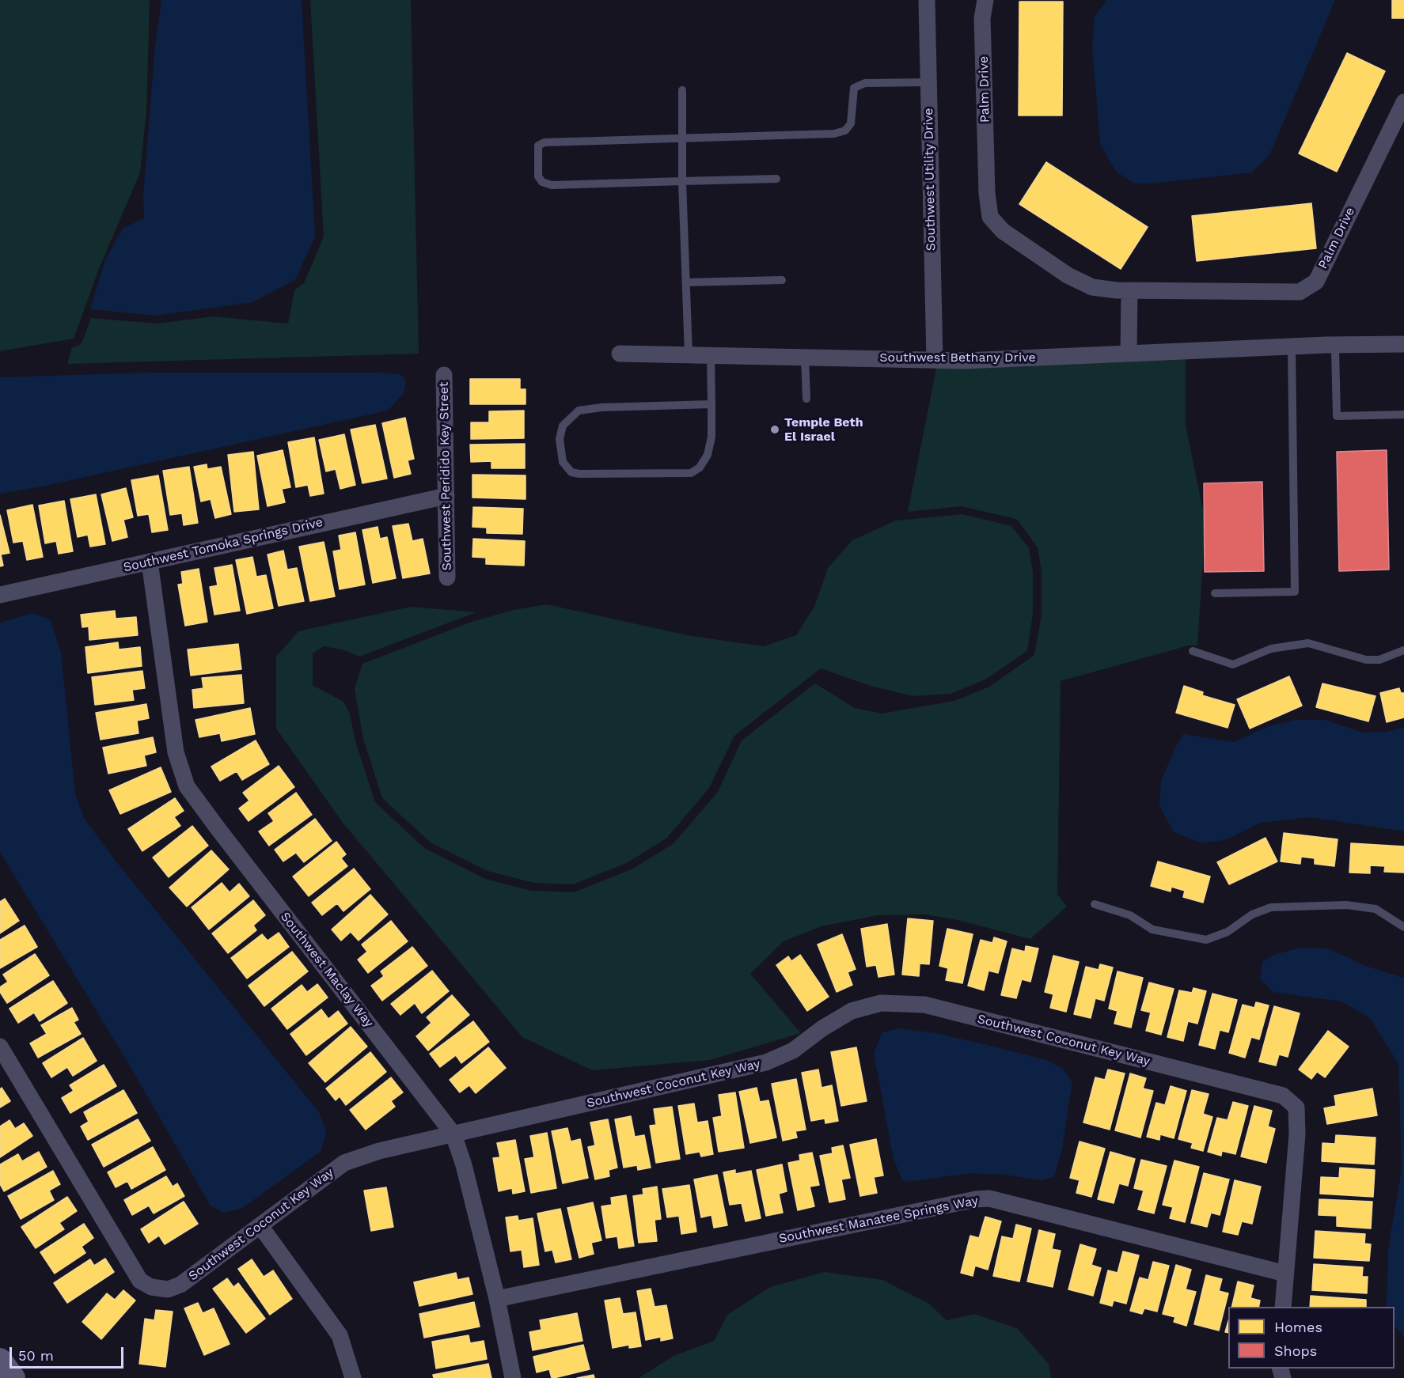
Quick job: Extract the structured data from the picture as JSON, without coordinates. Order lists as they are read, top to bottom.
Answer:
{
  "streets": {
    "street": [
      "Palm Drive",
      "Southwest Utility Drive",
      "Southwest Bethany Drive",
      "Southwest Peridido Key Street",
      "Southwest Tomoka Springs Drive",
      "Southwest Maclay Way",
      "Southwest Coconut Key Way",
      "Southwest Manatee Springs Way"
    ]
  },
  "crossings": [
    ["Southwest Utility Drive", "Southwest Bethany Drive"],
    ["Southwest Peridido Key Street", "Southwest Tomoka Springs Drive"],
    ["Southwest Tomoka Springs Drive", "Southwest Maclay Way"],
    ["Southwest Maclay Way", "Southwest Coconut Key Way"],
    ["Southwest Maclay Way", "Southwest Manatee Springs Way"],
    ["Southwest Coconut Key Way", "Southwest Manatee Springs Way"]
  ],
  "places": ["Temple Beth El Israel"],
  "legend": ["Homes", "Shops"],
  "scale_bar": "50 m"
}
